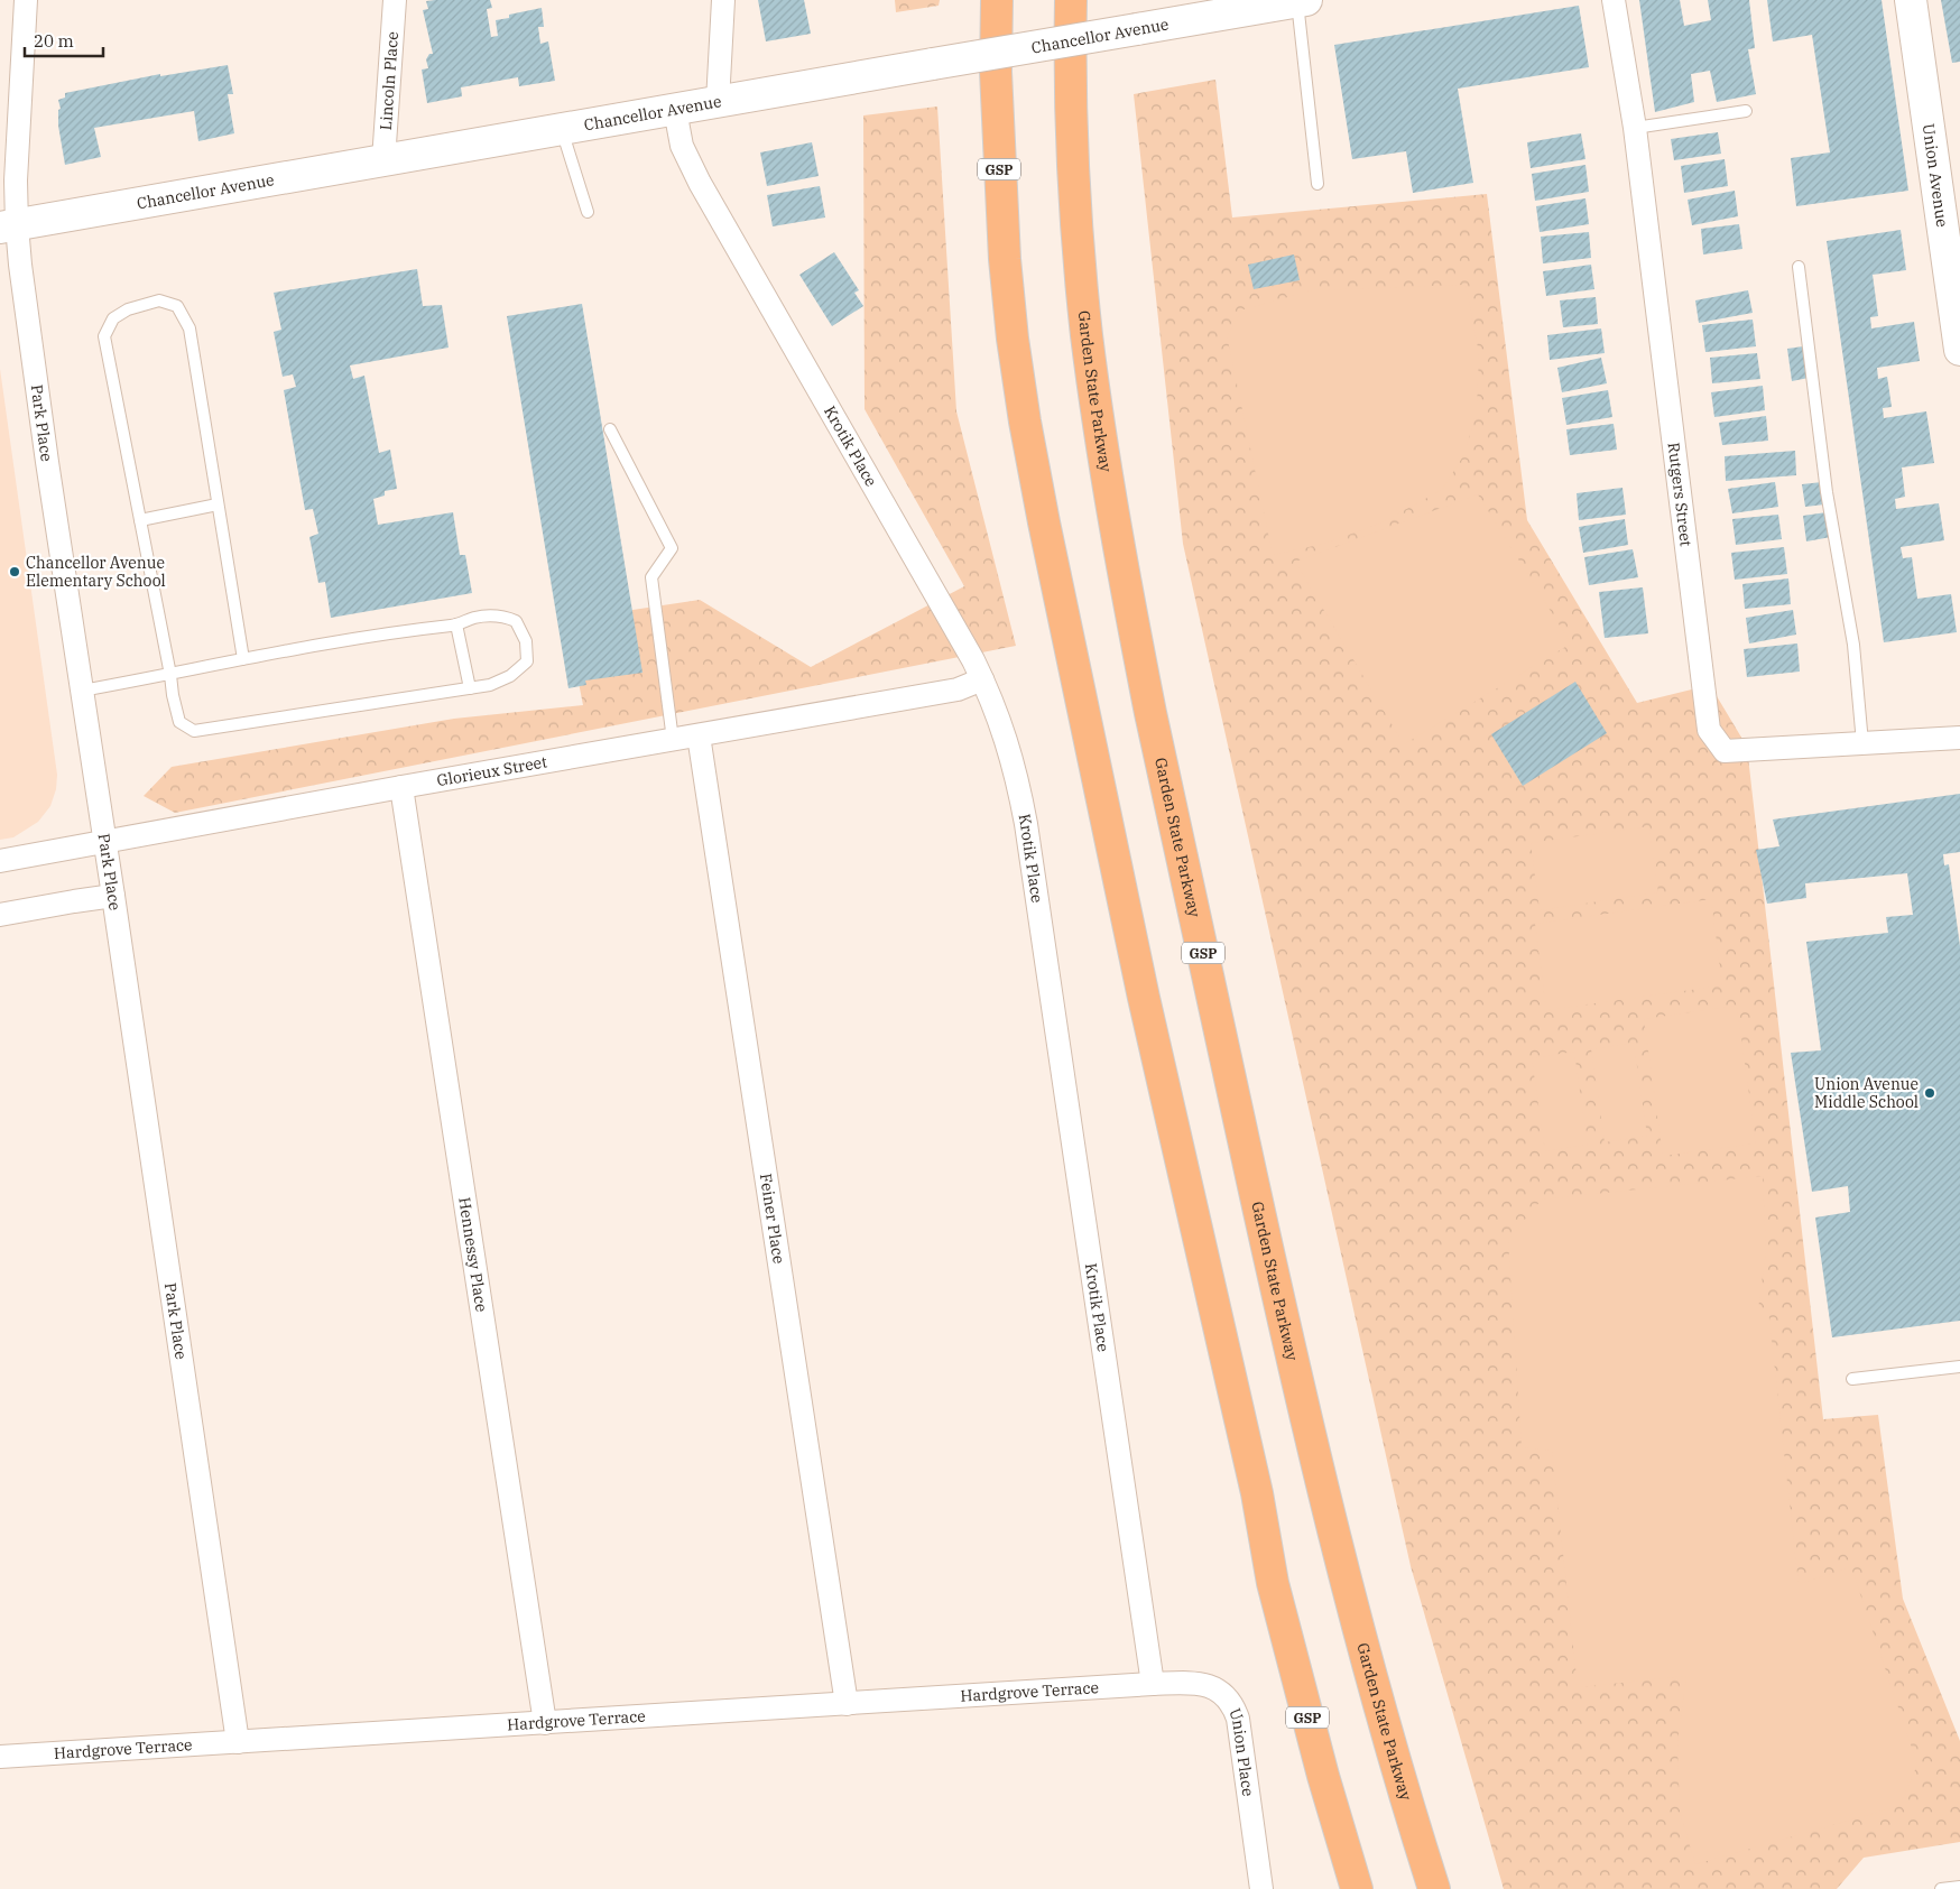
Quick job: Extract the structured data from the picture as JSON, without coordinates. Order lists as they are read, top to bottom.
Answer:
{
  "streets": {
    "highway": ["GSP", "Garden State Parkway"],
    "main road": ["Chancellor Avenue", "Union Avenue"],
    "street": [
      "Lincoln Place",
      "Park Place",
      "Krotik Place",
      "Rutgers Street",
      "Glorieux Street",
      "Feiner Place",
      "Hennessy Place",
      "Hardgrove Terrace",
      "Union Place"
    ]
  },
  "crossings": [
    ["Chancellor Avenue", "Lincoln Place"],
    ["Chancellor Avenue", "Park Place"],
    ["Chancellor Avenue", "Krotik Place"],
    ["Park Place", "Glorieux Street"],
    ["Park Place", "Hardgrove Terrace"],
    ["Krotik Place", "Glorieux Street"],
    ["Krotik Place", "Hardgrove Terrace"],
    ["Krotik Place", "Union Place"],
    ["Glorieux Street", "Feiner Place"],
    ["Glorieux Street", "Hennessy Place"],
    ["Feiner Place", "Hardgrove Terrace"],
    ["Hennessy Place", "Hardgrove Terrace"],
    ["Hardgrove Terrace", "Union Place"]
  ],
  "places": ["Chancellor Avenue Elementary School", "Union Avenue Middle School"],
  "scale_bar": "20 m"
}
